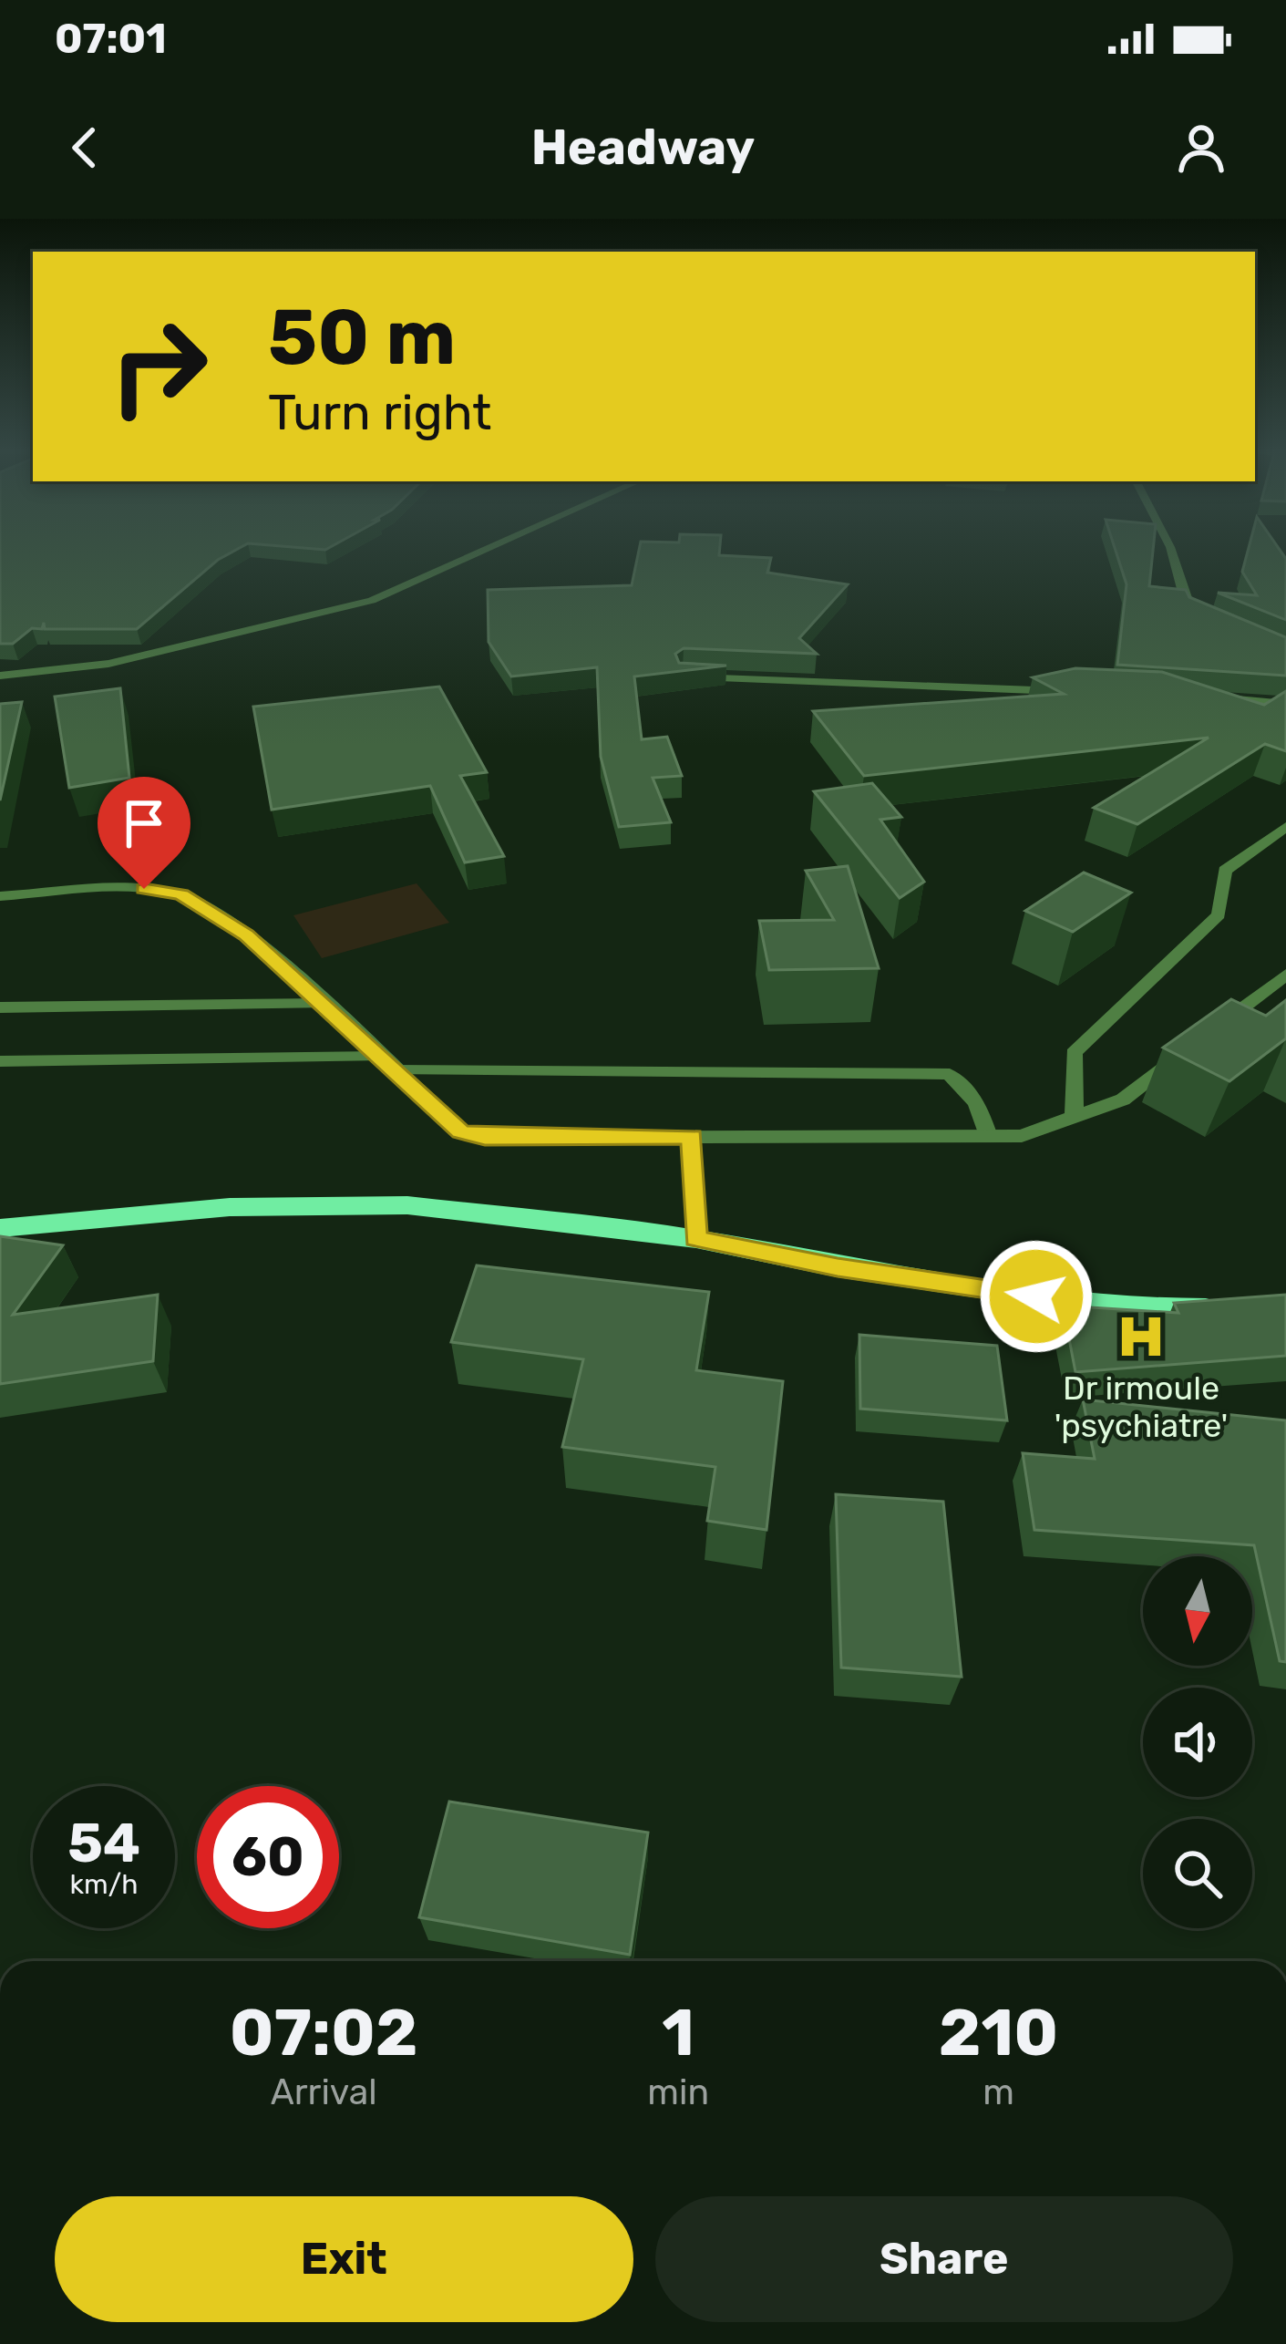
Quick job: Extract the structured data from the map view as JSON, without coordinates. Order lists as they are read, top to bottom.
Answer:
{
  "places": {
    "hospital": ["Dr irmoule 'psychiatre'"]
  },
  "north": "bottom",
  "page": {
    "status": "07:01",
    "header": "Headway",
    "turn": ["50 m", "Turn right"],
    "speed": "54 km/h",
    "limit": "60",
    "eta": [
      "07:02",
      "Arrival",
      "1",
      "min",
      "210",
      "m"
    ],
    "buttons": ["Exit", "Share"]
  }
}
